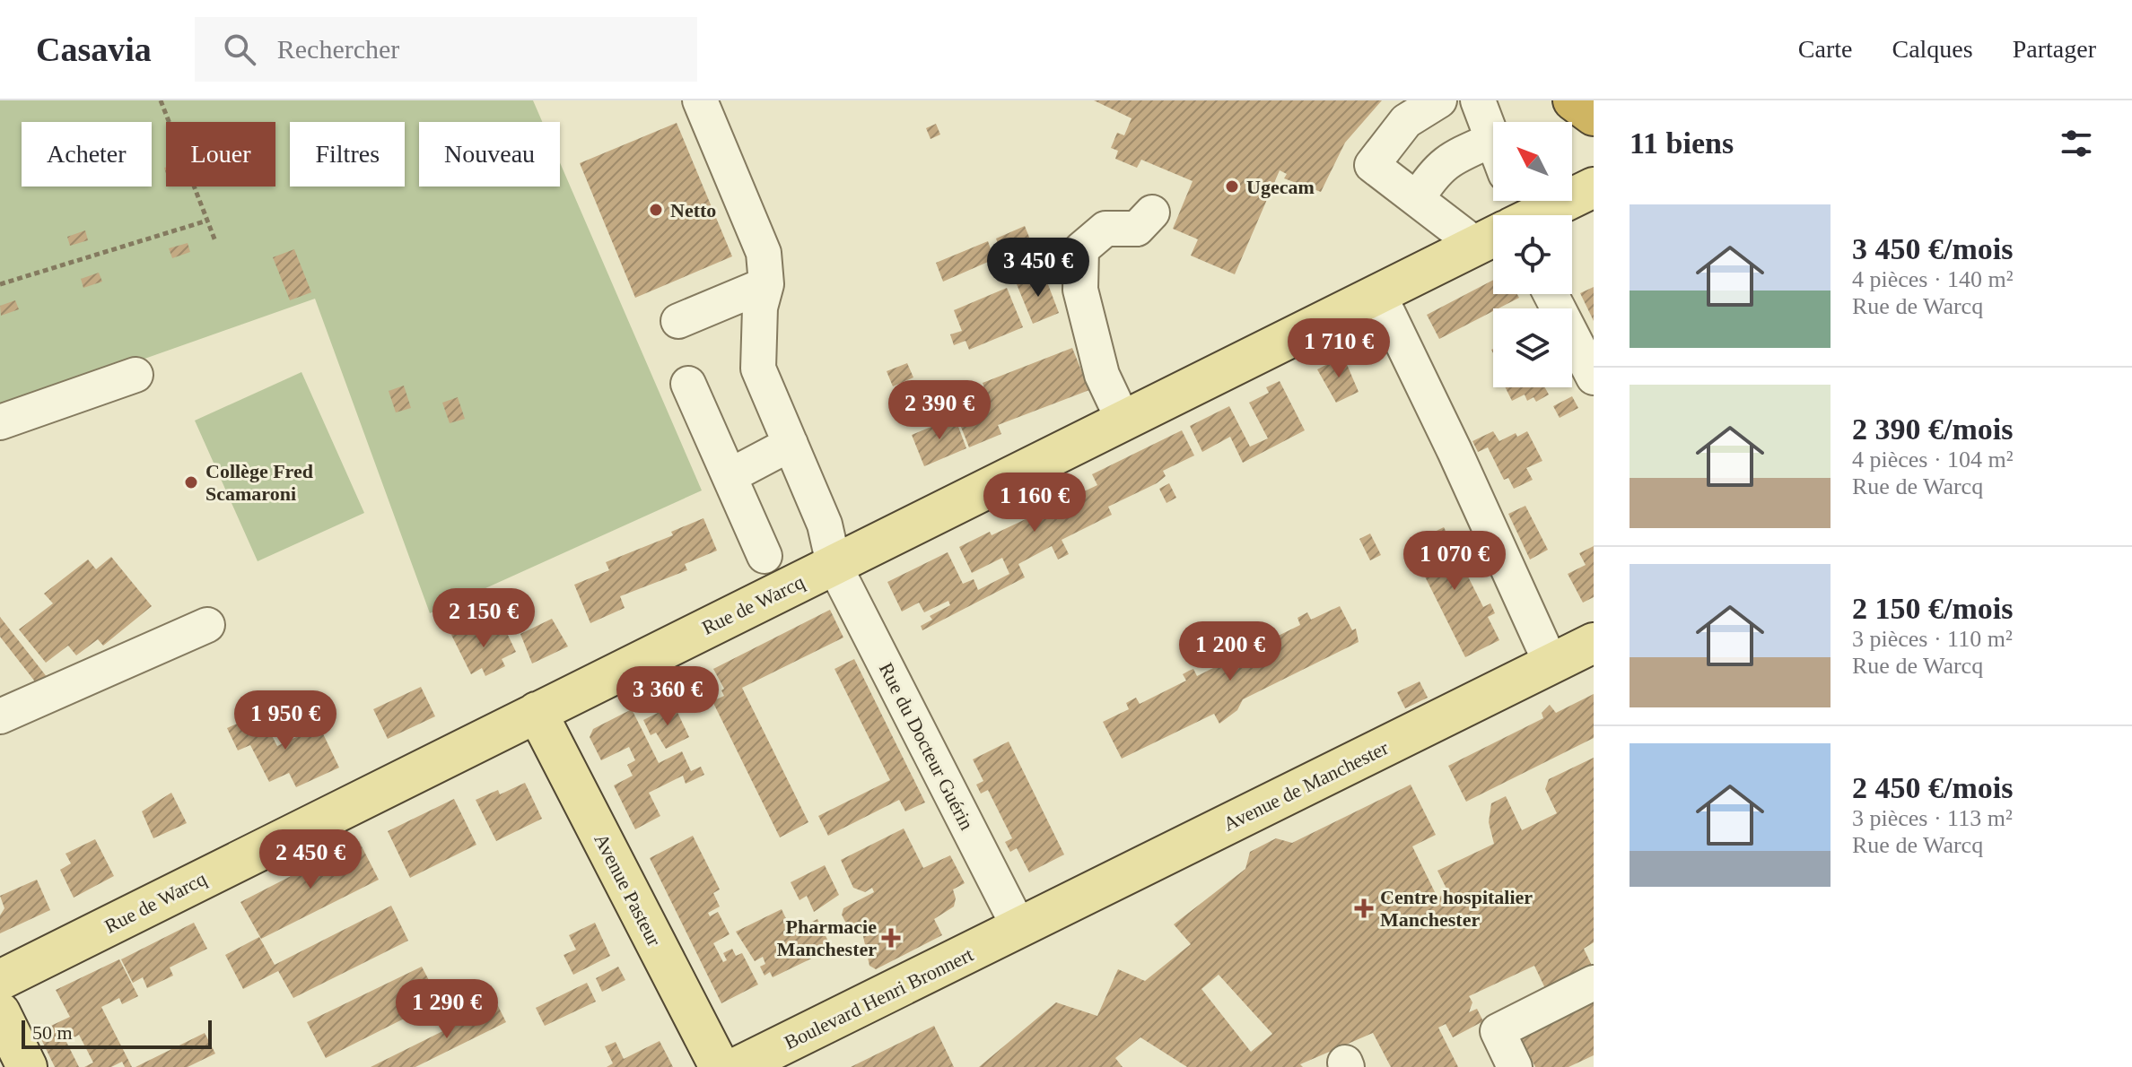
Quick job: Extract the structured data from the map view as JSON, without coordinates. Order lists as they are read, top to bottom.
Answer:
{
  "streets": {
    "main road": [
      "Rue de Warcq",
      "Avenue de Manchester",
      "Avenue Pasteur",
      "Boulevard Henri Bronnert"
    ],
    "street": ["Rue du Docteur Guérin"]
  },
  "crossings": [
    ["Rue de Warcq", "Rue du Docteur Guérin"],
    ["Rue de Warcq", "Avenue Pasteur"],
    ["Rue du Docteur Guérin", "Avenue de Manchester"],
    ["Rue du Docteur Guérin", "Boulevard Henri Bronnert"],
    ["Avenue de Manchester", "Boulevard Henri Bronnert"]
  ],
  "places": {
    "other": ["Ugecam", "Netto", "Collège Fred Scamaroni"],
    "health": ["Centre hospitalier Manchester", "Pharmacie Manchester"]
  },
  "scale_bar": "50 m",
  "north": "top left",
  "page": {
    "header": "Casavia",
    "search": "Rechercher",
    "nav": ["Carte", "Calques", "Partager"],
    "heading": "11 biens",
    "chip": [
      "Acheter",
      "Louer",
      "Filtres",
      "Nouveau"
    ],
    "list": [
      {
        "name": "3 450 €/mois",
        "note": "4 pièces · 140 m² · Rue de Warcq"
      },
      {
        "name": "2 390 €/mois",
        "note": "4 pièces · 104 m² · Rue de Warcq"
      },
      {
        "name": "2 150 €/mois",
        "note": "3 pièces · 110 m² · Rue de Warcq"
      },
      {
        "name": "2 450 €/mois",
        "note": "3 pièces · 113 m² · Rue de Warcq"
      }
    ],
    "price": [
      "3 450 €",
      "1 710 €",
      "2 390 €",
      "1 160 €",
      "1 070 €",
      "2 150 €",
      "1 200 €",
      "3 360 €",
      "1 950 €",
      "2 450 €",
      "1 290 €"
    ],
    "scale": "50 m"
  }
}
